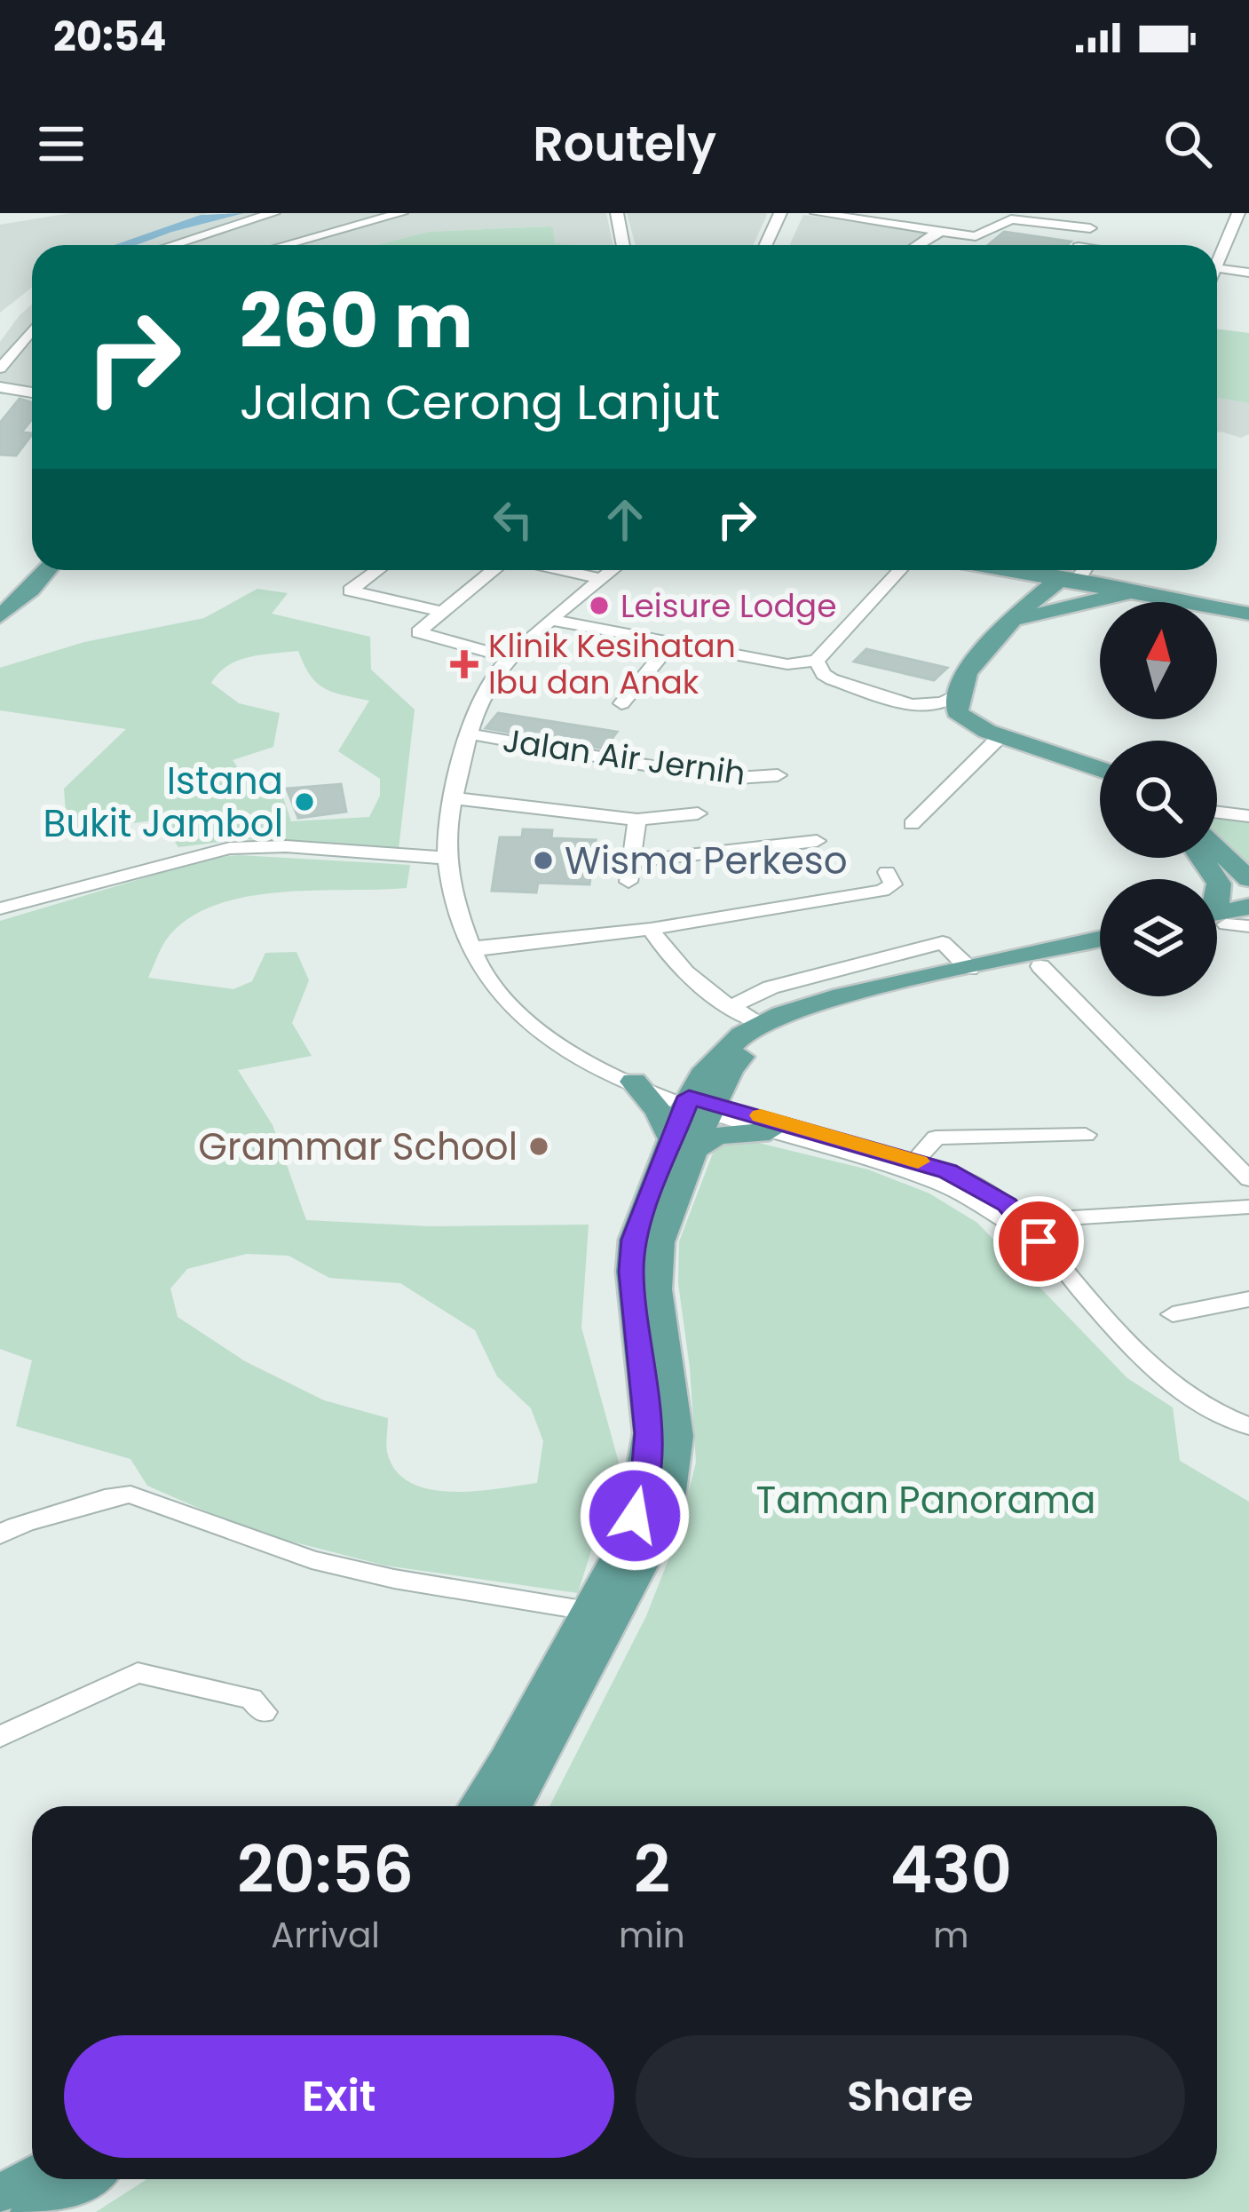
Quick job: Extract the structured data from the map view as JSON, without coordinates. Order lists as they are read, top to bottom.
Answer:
{
  "streets": {
    "street": ["Jalan Air Jernih"]
  },
  "parks": ["Taman Panorama"],
  "places": {
    "other": [
      "Leisure Lodge",
      "Istana Bukit Jambol",
      "Wisma Perkeso",
      "Grammar School"
    ],
    "health": ["Klinik Kesihatan Ibu dan Anak"]
  },
  "north": "top",
  "page": {
    "status": "20:54",
    "header": "Routely",
    "turn": ["260 m", "Jalan Cerong Lanjut"],
    "eta": [
      "20:56",
      "Arrival",
      "2",
      "min",
      "430",
      "m"
    ],
    "buttons": ["Exit", "Share"]
  }
}
